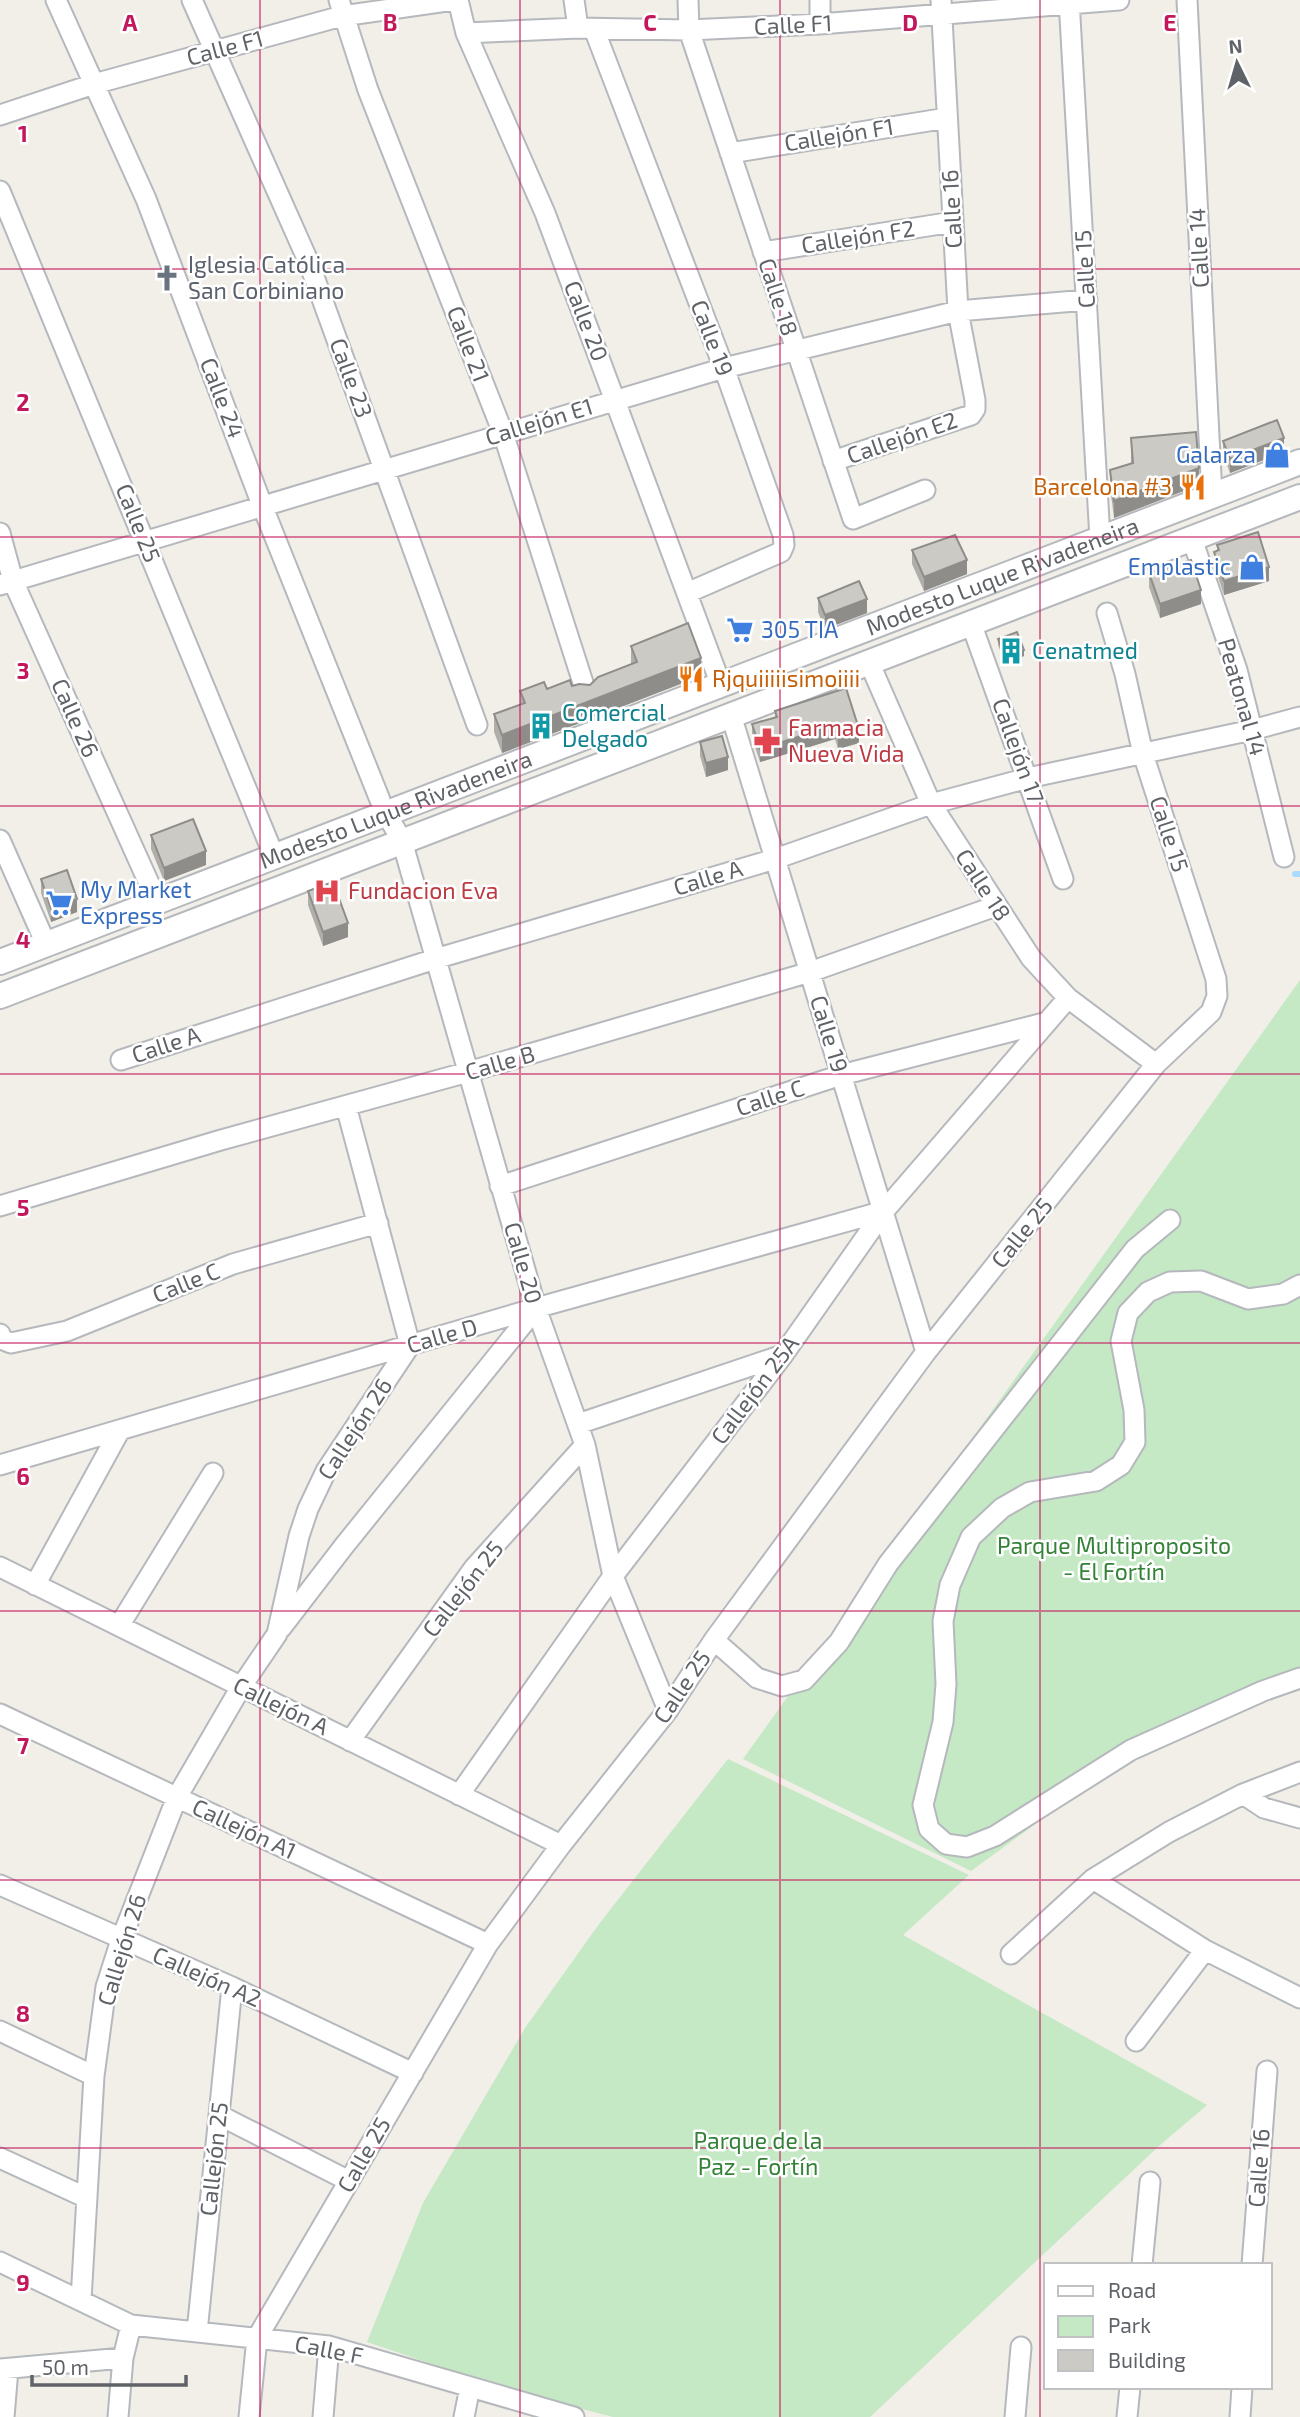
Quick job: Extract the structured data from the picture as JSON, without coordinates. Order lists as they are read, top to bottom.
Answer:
{
  "streets": {
    "street": [
      "Calle F1",
      "Callejón F1",
      "Calle 16",
      "Callejón F2",
      "Calle 14",
      "Calle 15",
      "Calle 18",
      "Calle 20",
      "Calle 19",
      "Calle 21",
      "Calle 23",
      "Calle 24",
      "Callejón E1",
      "Callejón E2",
      "Calle 25",
      "Modesto Luque Rivadeneira",
      "Peatonal 14",
      "Calle 26",
      "Callejón 17",
      "Calle A",
      "Calle B",
      "Calle C",
      "Calle D",
      "Callejón 25A",
      "Callejón 26",
      "Callejón 25",
      "Callejón A",
      "Callejón A1",
      "Callejón A2",
      "Calle F"
    ]
  },
  "crossings": [
    ["Calle F1", "Calle 16"],
    ["Calle F1", "Calle 15"],
    ["Calle F1", "Calle 18"],
    ["Calle F1", "Calle 20"],
    ["Calle F1", "Calle 19"],
    ["Calle F1", "Calle 21"],
    ["Calle F1", "Calle 23"],
    ["Calle F1", "Calle 24"],
    ["Callejón F1", "Calle 16"],
    ["Callejón F1", "Calle 18"],
    ["Calle 16", "Callejón F2"],
    ["Calle 16", "Callejón E1"],
    ["Calle 16", "Callejón E2"],
    ["Callejón F2", "Calle 18"],
    ["Calle 14", "Modesto Luque Rivadeneira"],
    ["Calle 15", "Callejón E1"],
    ["Calle 15", "Calle 25"],
    ["Calle 15", "Modesto Luque Rivadeneira"],
    ["Calle 15", "Calle A"],
    ["Calle 18", "Callejón E1"],
    ["Calle 18", "Callejón E2"],
    ["Calle 18", "Calle 25"],
    ["Calle 18", "Modesto Luque Rivadeneira"],
    ["Calle 18", "Calle A"],
    ["Calle 18", "Calle B"],
    ["Calle 18", "Callejón 25A"],
    ["Calle 20", "Calle 19"],
    ["Calle 20", "Calle 24"],
    ["Calle 20", "Callejón E1"],
    ["Calle 20", "Calle 25"],
    ["Calle 20", "Modesto Luque Rivadeneira"],
    ["Calle 20", "Calle A"],
    ["Calle 20", "Calle B"],
    ["Calle 20", "Calle C"],
    ["Calle 20", "Calle D"],
    ["Calle 20", "Callejón 25A"],
    ["Calle 20", "Callejón 26"],
    ["Calle 20", "Callejón 25"],
    ["Calle 19", "Callejón E1"],
    ["Calle 19", "Calle 25"],
    ["Calle 19", "Modesto Luque Rivadeneira"],
    ["Calle 19", "Calle A"],
    ["Calle 19", "Calle B"],
    ["Calle 19", "Calle C"],
    ["Calle 19", "Calle D"],
    ["Calle 19", "Callejón 25A"],
    ["Calle 21", "Callejón E1"],
    ["Calle 23", "Callejón E1"],
    ["Calle 24", "Callejón E1"],
    ["Calle 24", "Modesto Luque Rivadeneira"],
    ["Callejón E1", "Calle 25"],
    ["Callejón E1", "Calle 26"],
    ["Calle 25", "Modesto Luque Rivadeneira"],
    ["Calle 25", "Callejón A"],
    ["Calle 25", "Callejón A1"],
    ["Calle 25", "Callejón A2"],
    ["Calle 25", "Calle F"],
    ["Modesto Luque Rivadeneira", "Peatonal 14"],
    ["Modesto Luque Rivadeneira", "Calle 26"],
    ["Modesto Luque Rivadeneira", "Callejón 17"],
    ["Peatonal 14", "Calle A"],
    ["Callejón 17", "Calle A"],
    ["Calle C", "Callejón 25A"],
    ["Calle D", "Callejón 25A"],
    ["Calle D", "Callejón 26"],
    ["Callejón 25A", "Callejón A"],
    ["Callejón 26", "Callejón A"],
    ["Callejón 26", "Callejón A1"],
    ["Callejón 26", "Callejón A2"],
    ["Callejón 26", "Calle F"],
    ["Callejón 25", "Callejón A"],
    ["Callejón 25", "Callejón A2"],
    ["Callejón 25", "Calle F"]
  ],
  "parks": ["Parque Multiproposito - El Fortín", "Parque de la Paz - Fortín"],
  "places": {
    "church": ["Iglesia Católica San Corbiniano"],
    "shop": ["Galarza", "Emplastic"],
    "restaurant": ["Barcelona #3", "Rjquiiiiisimoiiii"],
    "supermarket": ["305 TIA", "My Market Express"],
    "building": ["Cenatmed", "Comercial Delgado"],
    "pharmacy": ["Farmacia Nueva Vida"],
    "hospital": ["Fundacion Eva"]
  },
  "legend": ["Road", "Park", "Building"],
  "scale_bar": "50 m",
  "north": "top",
  "grid": {
    "columns": [
      "A",
      "B",
      "C",
      "D",
      "E"
    ],
    "rows": [
      "1",
      "2",
      "3",
      "4",
      "5",
      "6",
      "7",
      "8",
      "9"
    ]
  }
}
